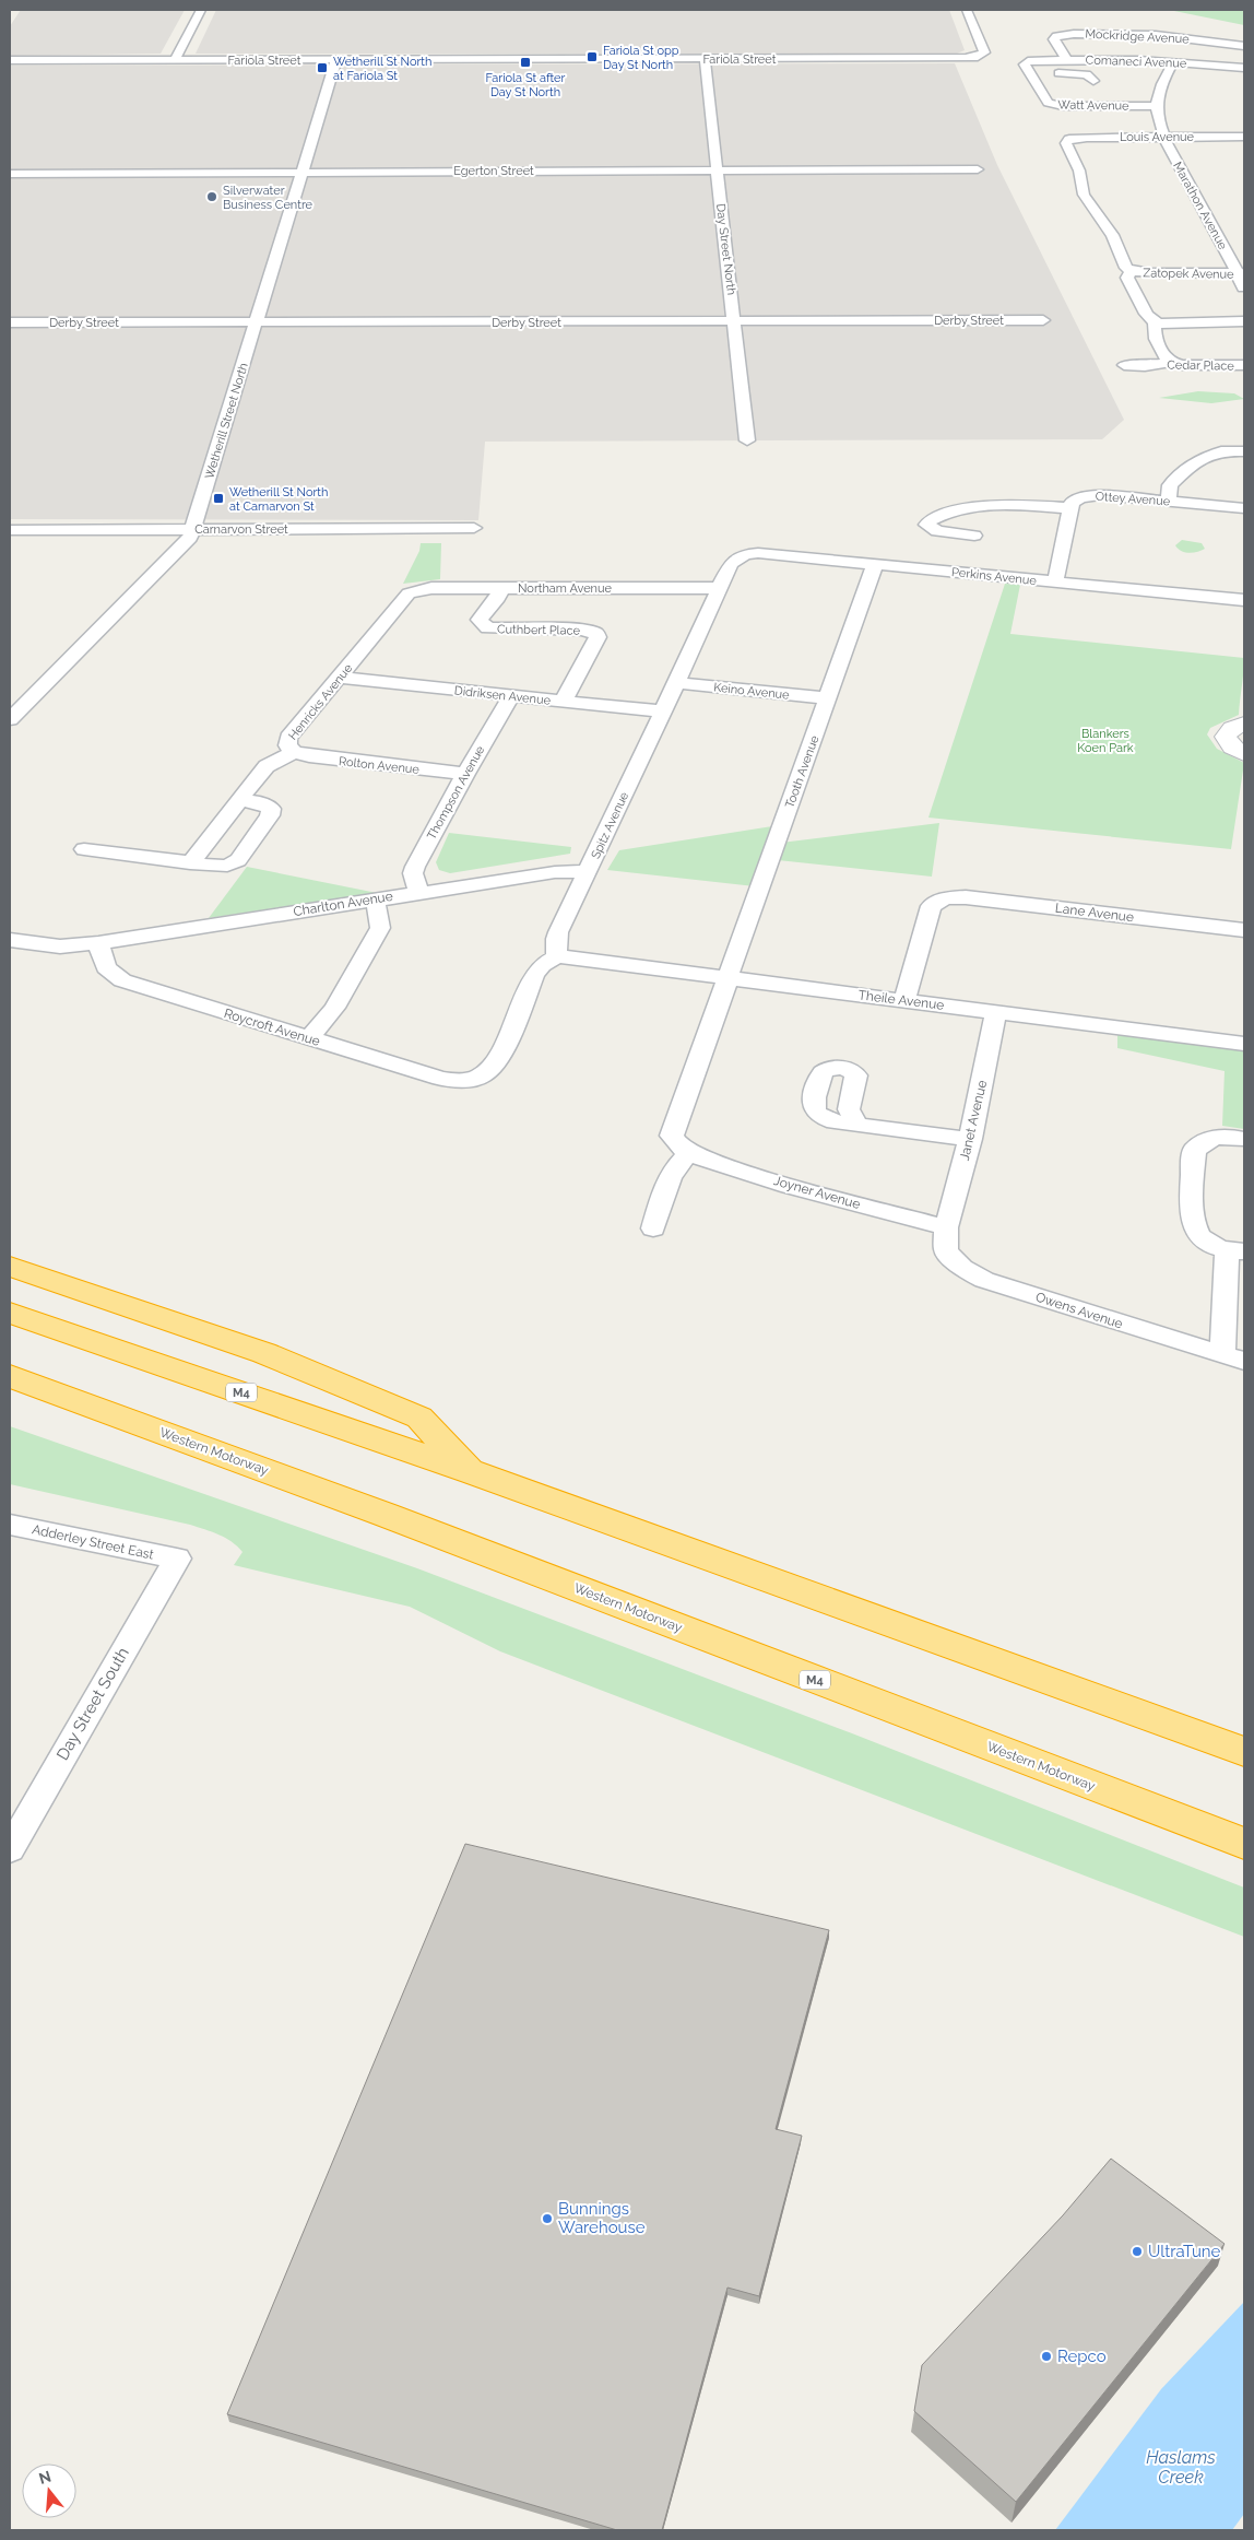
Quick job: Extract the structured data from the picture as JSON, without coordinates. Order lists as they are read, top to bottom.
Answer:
{
  "streets": {
    "highway": ["M4", "Western Motorway"],
    "street": [
      "Mockridge Avenue",
      "Fariola Street",
      "Comaneci Avenue",
      "Watt Avenue",
      "Louis Avenue",
      "Egerton Street",
      "Marathon Avenue",
      "Day Street North",
      "Zatopek Avenue",
      "Derby Street",
      "Cedar Place",
      "Wetherill Street North",
      "Ottey Avenue",
      "Carnarvon Street",
      "Perkins Avenue",
      "Northam Avenue",
      "Cuthbert Place",
      "Keino Avenue",
      "Didriksen Avenue",
      "Henricks Avenue",
      "Rolton Avenue",
      "Tooth Avenue",
      "Thompson Avenue",
      "Spitz Avenue",
      "Charlton Avenue",
      "Lane Avenue",
      "Theile Avenue",
      "Roycroft Avenue",
      "Janet Avenue",
      "Joyner Avenue",
      "Owens Avenue",
      "Adderley Street East",
      "Day Street South"
    ]
  },
  "crossings": [
    ["Mockridge Avenue", "Comaneci Avenue"],
    ["Fariola Street", "Day Street North"],
    ["Fariola Street", "Wetherill Street North"],
    ["Comaneci Avenue", "Watt Avenue"],
    ["Watt Avenue", "Marathon Avenue"],
    ["Louis Avenue", "Marathon Avenue"],
    ["Louis Avenue", "Zatopek Avenue"],
    ["Egerton Street", "Day Street North"],
    ["Egerton Street", "Wetherill Street North"],
    ["Marathon Avenue", "Zatopek Avenue"],
    ["Day Street North", "Derby Street"],
    ["Derby Street", "Wetherill Street North"],
    ["Wetherill Street North", "Carnarvon Street"],
    ["Perkins Avenue", "Tooth Avenue"],
    ["Perkins Avenue", "Spitz Avenue"],
    ["Northam Avenue", "Cuthbert Place"],
    ["Northam Avenue", "Henricks Avenue"],
    ["Northam Avenue", "Spitz Avenue"],
    ["Cuthbert Place", "Didriksen Avenue"],
    ["Keino Avenue", "Tooth Avenue"],
    ["Keino Avenue", "Spitz Avenue"],
    ["Didriksen Avenue", "Henricks Avenue"],
    ["Didriksen Avenue", "Thompson Avenue"],
    ["Didriksen Avenue", "Spitz Avenue"],
    ["Henricks Avenue", "Rolton Avenue"],
    ["Rolton Avenue", "Thompson Avenue"],
    ["Tooth Avenue", "Theile Avenue"],
    ["Thompson Avenue", "Charlton Avenue"],
    ["Spitz Avenue", "Charlton Avenue"],
    ["Spitz Avenue", "Theile Avenue"],
    ["Spitz Avenue", "Roycroft Avenue"],
    ["Charlton Avenue", "Roycroft Avenue"],
    ["Lane Avenue", "Theile Avenue"],
    ["Theile Avenue", "Roycroft Avenue"],
    ["Theile Avenue", "Janet Avenue"],
    ["Janet Avenue", "Joyner Avenue"],
    ["Janet Avenue", "Owens Avenue"],
    ["Joyner Avenue", "Owens Avenue"],
    ["Adderley Street East", "Day Street South"]
  ],
  "water": ["Haslams Creek"],
  "parks": ["Blankers Koen Park"],
  "places": {
    "transit": [
      "Fariola St opp Day St North",
      "Fariola St after Day St North",
      "Wetherill St North at Fariola St",
      "Wetherill St North at Carnarvon St"
    ],
    "other": [
      "Silverwater Business Centre",
      "Bunnings Warehouse",
      "UltraTune",
      "Repco"
    ]
  },
  "north": "top"
}
